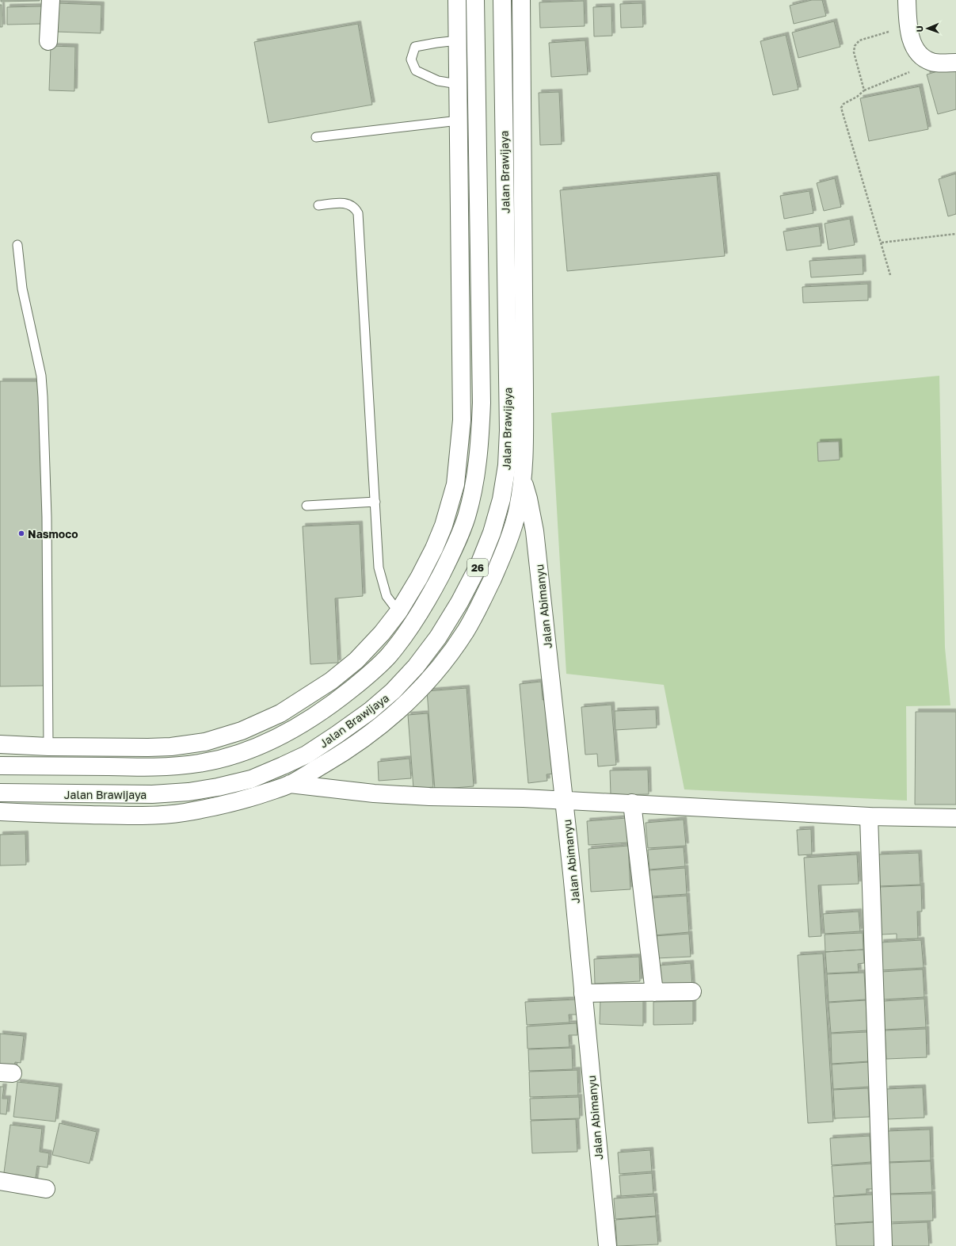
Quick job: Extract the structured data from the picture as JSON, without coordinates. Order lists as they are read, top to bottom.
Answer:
{
  "streets": {
    "main road": ["Jalan Brawijaya", "26", "Jalan Abimanyu"]
  },
  "places": ["Nasmoco"],
  "north": "left"
}
